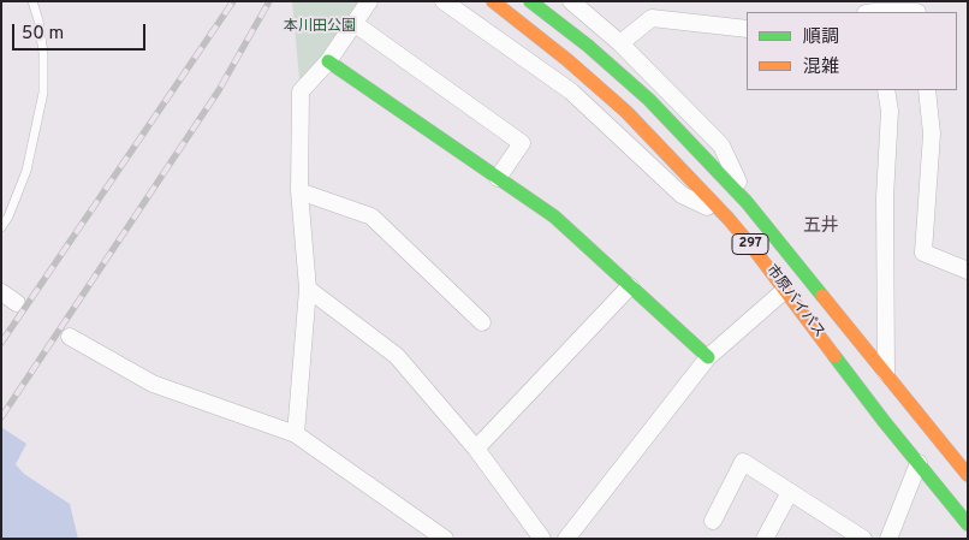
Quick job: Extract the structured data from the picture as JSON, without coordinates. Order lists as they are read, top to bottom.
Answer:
{
  "streets": {
    "main road": ["297", "市原バイパス"]
  },
  "districts": ["五井"],
  "parks": ["本川田公園"],
  "legend": ["順調", "混雑"],
  "scale_bar": "50 m"
}
